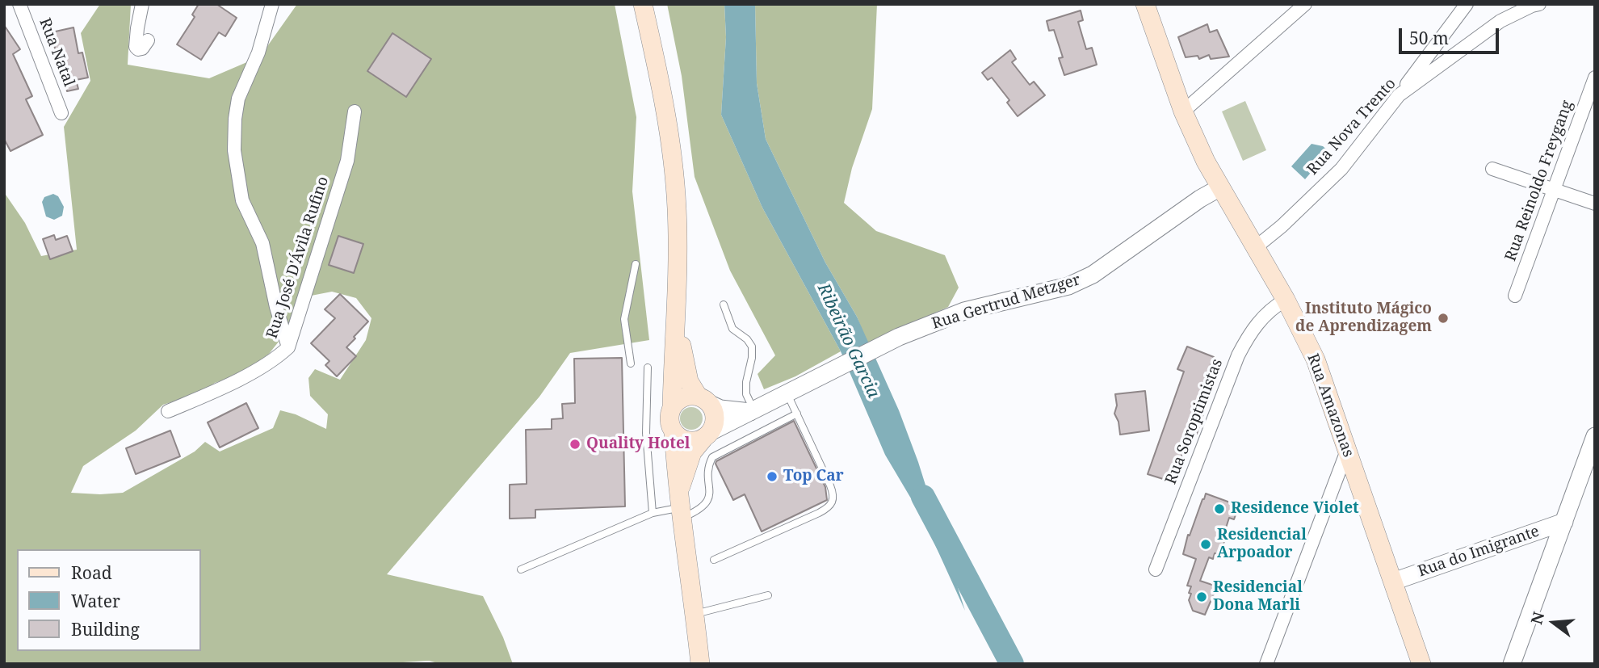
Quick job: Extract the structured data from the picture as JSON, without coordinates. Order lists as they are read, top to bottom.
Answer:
{
  "streets": {
    "main road": ["Rua Amazonas"],
    "street": [
      "Rua Natal",
      "Rua Nova Trento",
      "Rua Reinoldo Freygang",
      "Rua José D'Ávila Rufino",
      "Rua Gertrud Metzger",
      "Rua Soroptimistas",
      "Rua do Imigrante"
    ]
  },
  "crossings": [
    ["Rua Nova Trento", "Rua Amazonas"],
    ["Rua Gertrud Metzger", "Rua Amazonas"],
    ["Rua Amazonas", "Rua Soroptimistas"],
    ["Rua Amazonas", "Rua do Imigrante"]
  ],
  "water": ["Ribeirão Garcia"],
  "places": [
    "Instituto Mágico de Aprendizagem",
    "Quality Hotel",
    "Top Car",
    "Residence Violet",
    "Residencial Arpoador",
    "Residencial Dona Marli"
  ],
  "legend": ["Road", "Water", "Building"],
  "scale_bar": "50 m",
  "north": "left"
}
